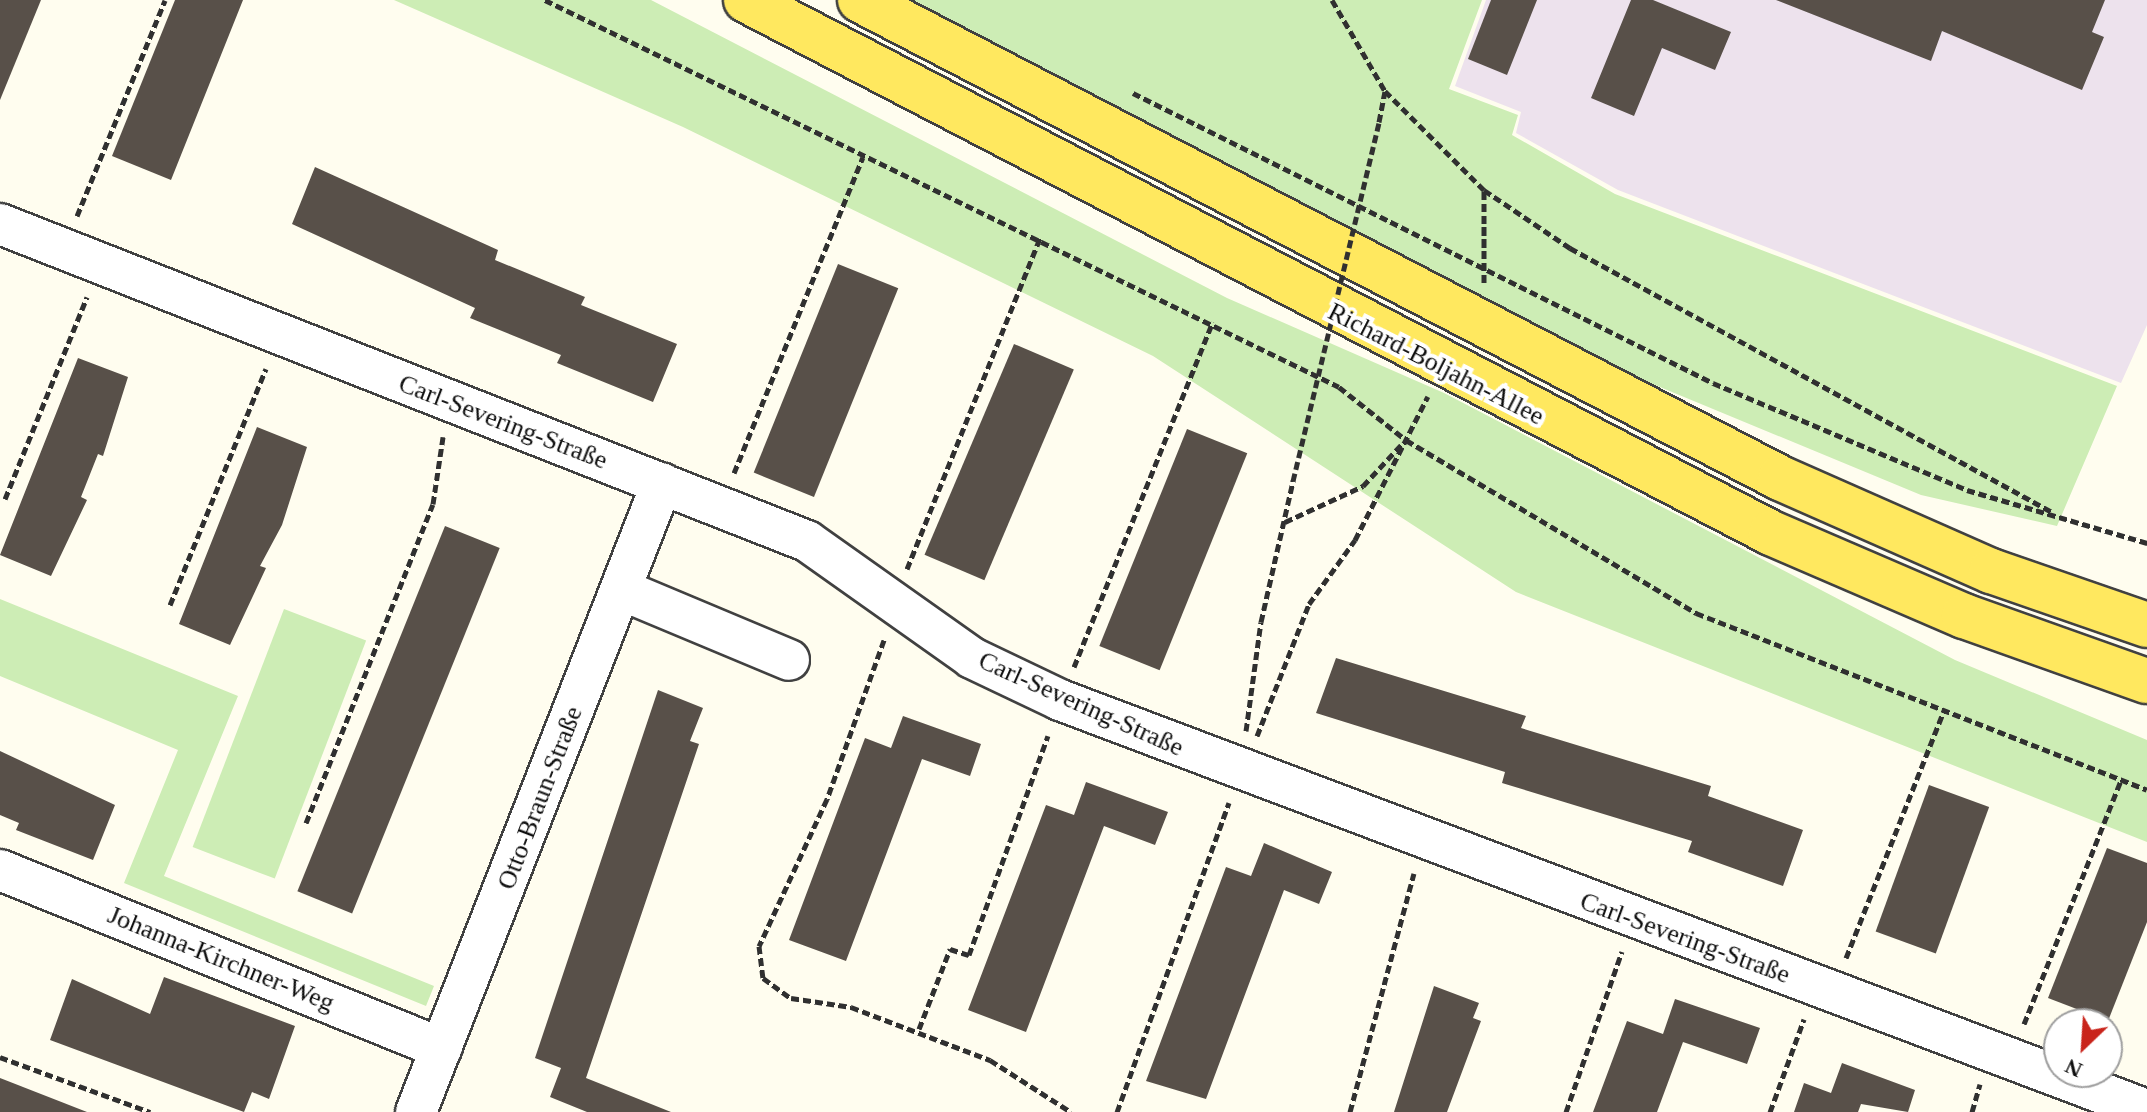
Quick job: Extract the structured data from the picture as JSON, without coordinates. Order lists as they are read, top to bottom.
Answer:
{
  "streets": {
    "main road": ["Richard-Boljahn-Allee"],
    "street": ["Carl-Severing-Straße", "Otto-Braun-Straße", "Johanna-Kirchner-Weg"]
  },
  "crossings": [
    ["Carl-Severing-Straße", "Otto-Braun-Straße"],
    ["Otto-Braun-Straße", "Johanna-Kirchner-Weg"]
  ],
  "north": "bottom left"
}
